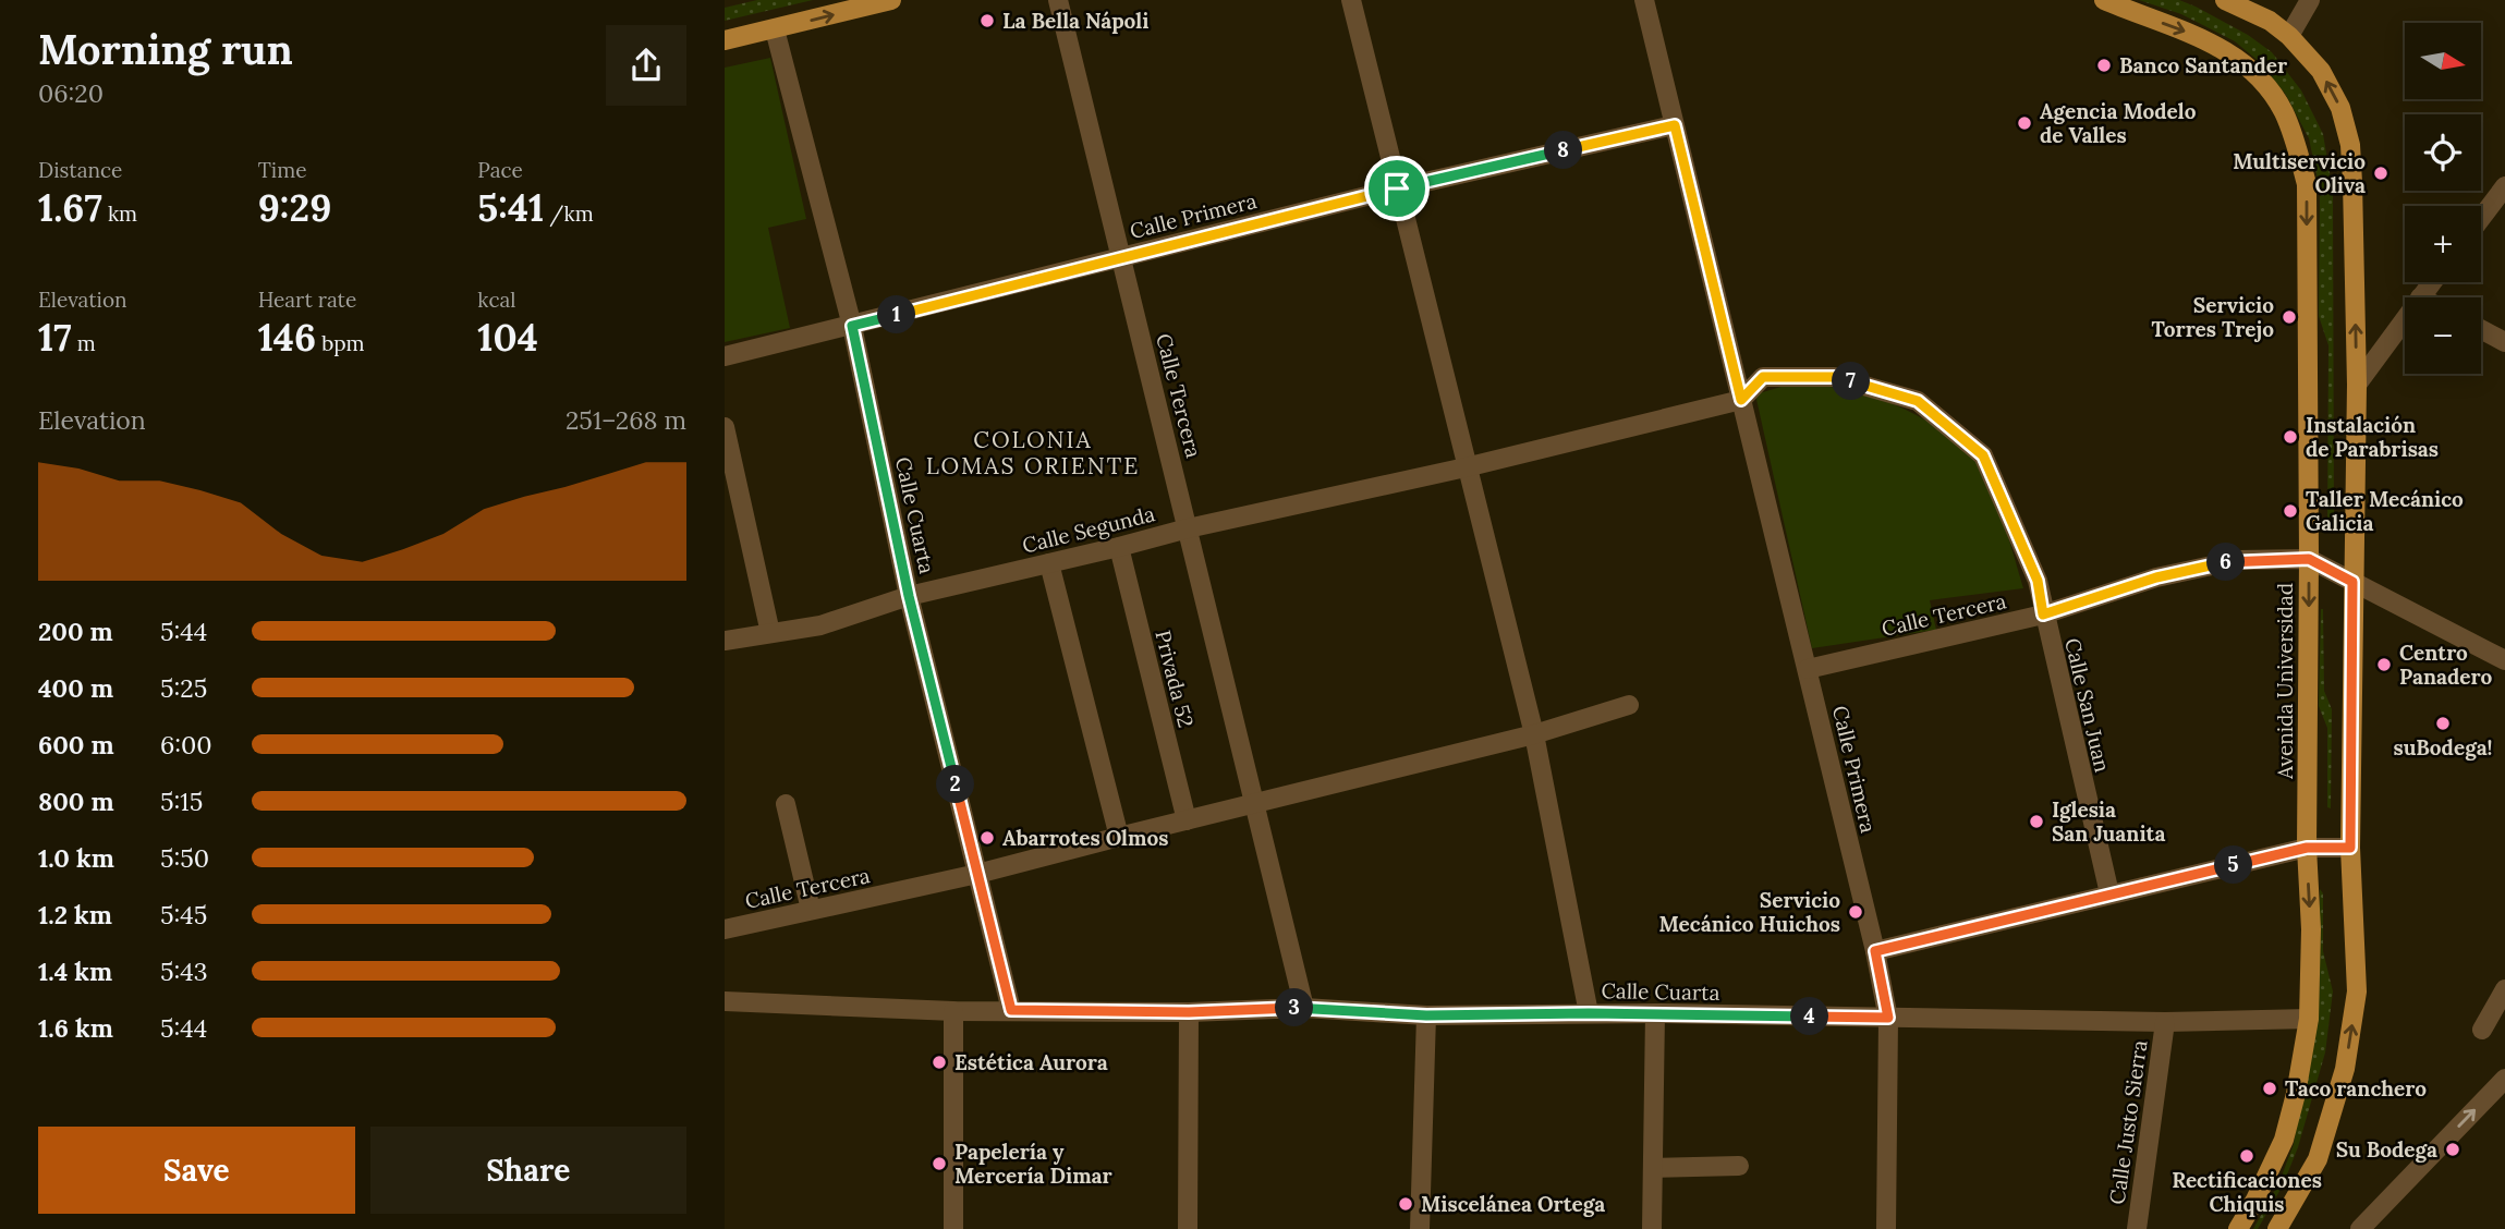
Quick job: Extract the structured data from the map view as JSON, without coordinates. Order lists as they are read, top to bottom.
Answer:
{
  "streets": {
    "main road": ["Avenida Universidad"],
    "street": [
      "Calle Primera",
      "Calle Tercera",
      "Calle Cuarta",
      "Calle Segunda",
      "Privada 52",
      "Calle San Juan",
      "Calle Justo Sierra"
    ]
  },
  "crossings": [
    ["Calle Primera", "Calle Tercera"],
    ["Calle Primera", "Calle Cuarta"],
    ["Calle Primera", "Calle Segunda"],
    ["Calle Tercera", "Calle Cuarta"],
    ["Calle Tercera", "Calle Segunda"],
    ["Calle Tercera", "Privada 52"],
    ["Calle Tercera", "Avenida Universidad"],
    ["Calle Tercera", "Calle San Juan"],
    ["Calle Cuarta", "Calle Segunda"],
    ["Calle Cuarta", "Avenida Universidad"],
    ["Calle Cuarta", "Calle Justo Sierra"],
    ["Calle Segunda", "Privada 52"],
    ["Calle Segunda", "Calle San Juan"]
  ],
  "districts": ["COLONIA LOMAS ORIENTE"],
  "places": [
    "La Bella Nápoli",
    "Banco Santander",
    "Agencia Modelo de Valles",
    "Multiservicio Oliva",
    "Servicio Torres Trejo",
    "Instalación de Parabrisas",
    "Taller Mecánico Galicia",
    "Centro Panadero",
    "suBodega!",
    "Iglesia San Juanita",
    "Abarrotes Olmos",
    "Servicio Mecánico Huichos",
    "Estética Aurora",
    "Taco ranchero",
    "Su Bodega",
    "Rectificaciones Chiquis",
    "Papelería y Mercería Dimar",
    "Miscelánea Ortega"
  ],
  "north": "right",
  "page": {
    "heading": ["Morning run", "06:20"],
    "map_buttons": ["+", "−"],
    "stats": [
      ["Distance", "1.67 km"],
      ["Time", "9:29"],
      ["Pace", "5:41 /km"],
      ["Elevation", "17 m"],
      ["Heart rate", "146 bpm"],
      ["kcal", "104"]
    ],
    "pins": [
      "8",
      "1",
      "7",
      "6",
      "2",
      "5",
      "3",
      "4"
    ],
    "chart": ["Elevation", "251–268 m"],
    "list": [
      {
        "name": "200 m",
        "note": "5:44"
      },
      {
        "name": "400 m",
        "note": "5:25"
      },
      {
        "name": "600 m",
        "note": "6:00"
      },
      {
        "name": "800 m",
        "note": "5:15"
      },
      {
        "name": "1.0 km",
        "note": "5:50"
      },
      {
        "name": "1.2 km",
        "note": "5:45"
      },
      {
        "name": "1.4 km",
        "note": "5:43"
      },
      {
        "name": "1.6 km",
        "note": "5:44"
      }
    ],
    "buttons": ["Save", "Share"]
  }
}
